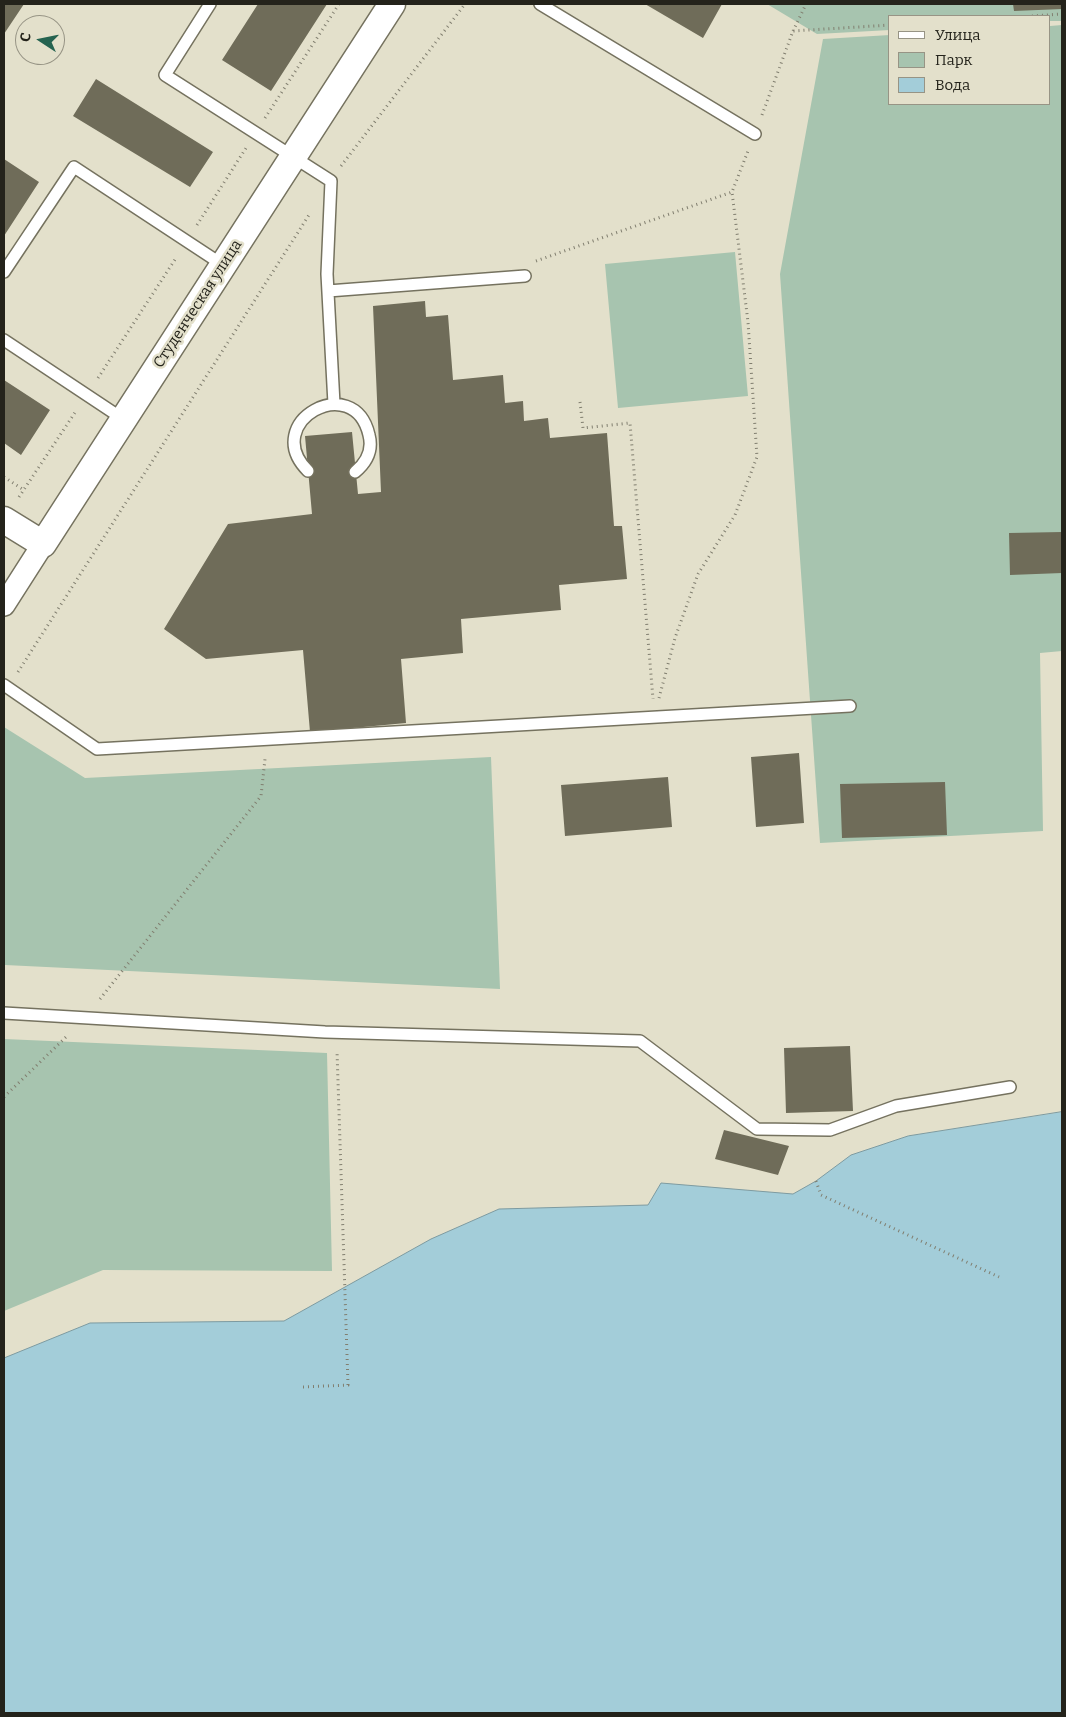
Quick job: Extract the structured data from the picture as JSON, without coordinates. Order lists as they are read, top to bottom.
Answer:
{
  "streets": {
    "street": ["Студенческая улица"]
  },
  "legend": ["Улица", "Парк", "Вода"],
  "north": "left"
}
